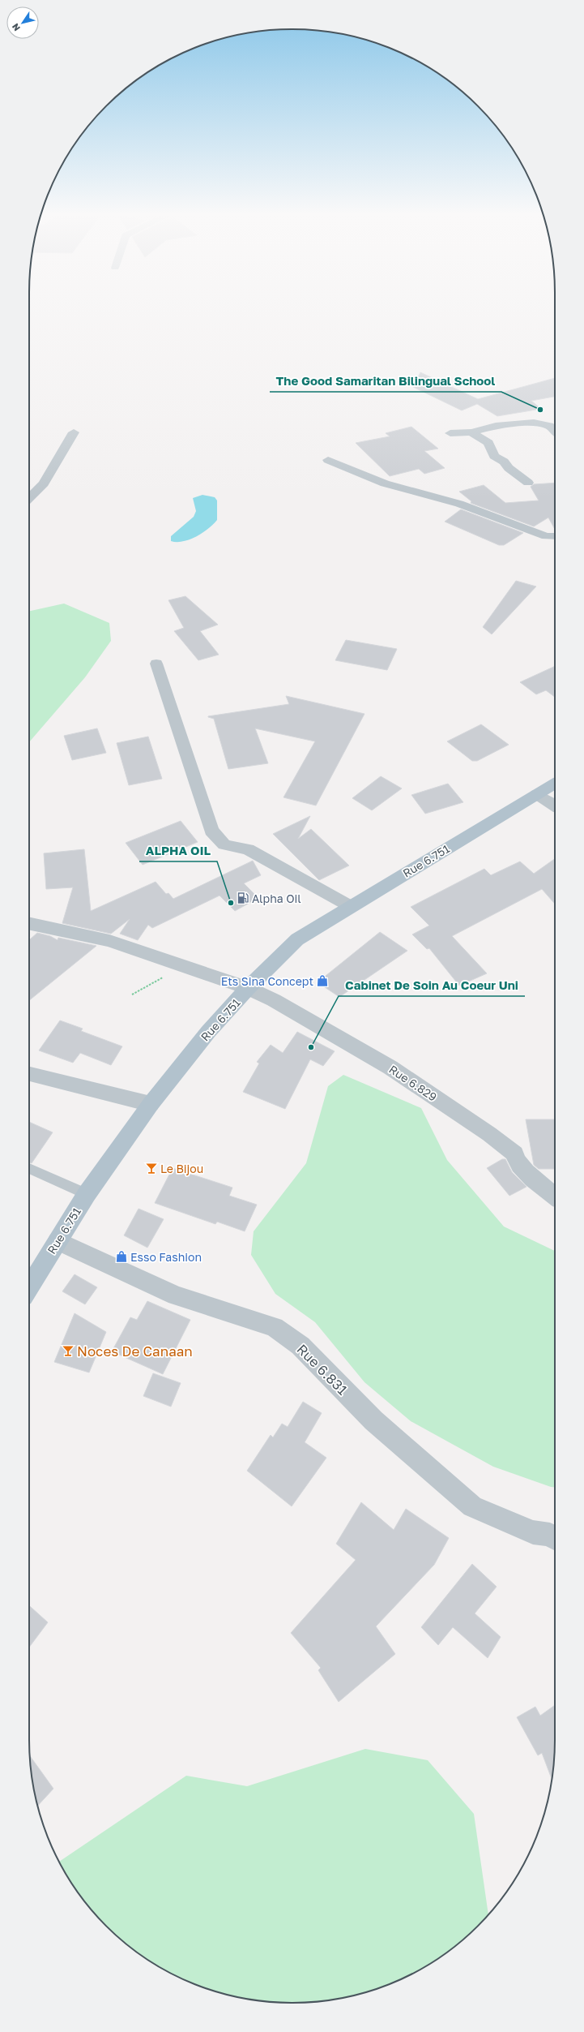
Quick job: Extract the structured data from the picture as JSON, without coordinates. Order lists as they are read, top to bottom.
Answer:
{
  "streets": {
    "main road": ["Rue 6.751"],
    "street": ["Rue 6.829", "Rue 6.831"]
  },
  "crossings": [
    ["Rue 6.751", "Rue 6.829"],
    ["Rue 6.751", "Rue 6.831"]
  ],
  "places": {
    "other": ["The Good Samaritan Bilingual School", "ALPHA OIL", "Cabinet De Soin Au Coeur Uni"],
    "fuel station": ["Alpha Oil"],
    "shop": ["Ets Sina Concept", "Esso Fashion"],
    "bar": ["Le Bijou", "Noces De Canaan"]
  },
  "north": "bottom left"
}
